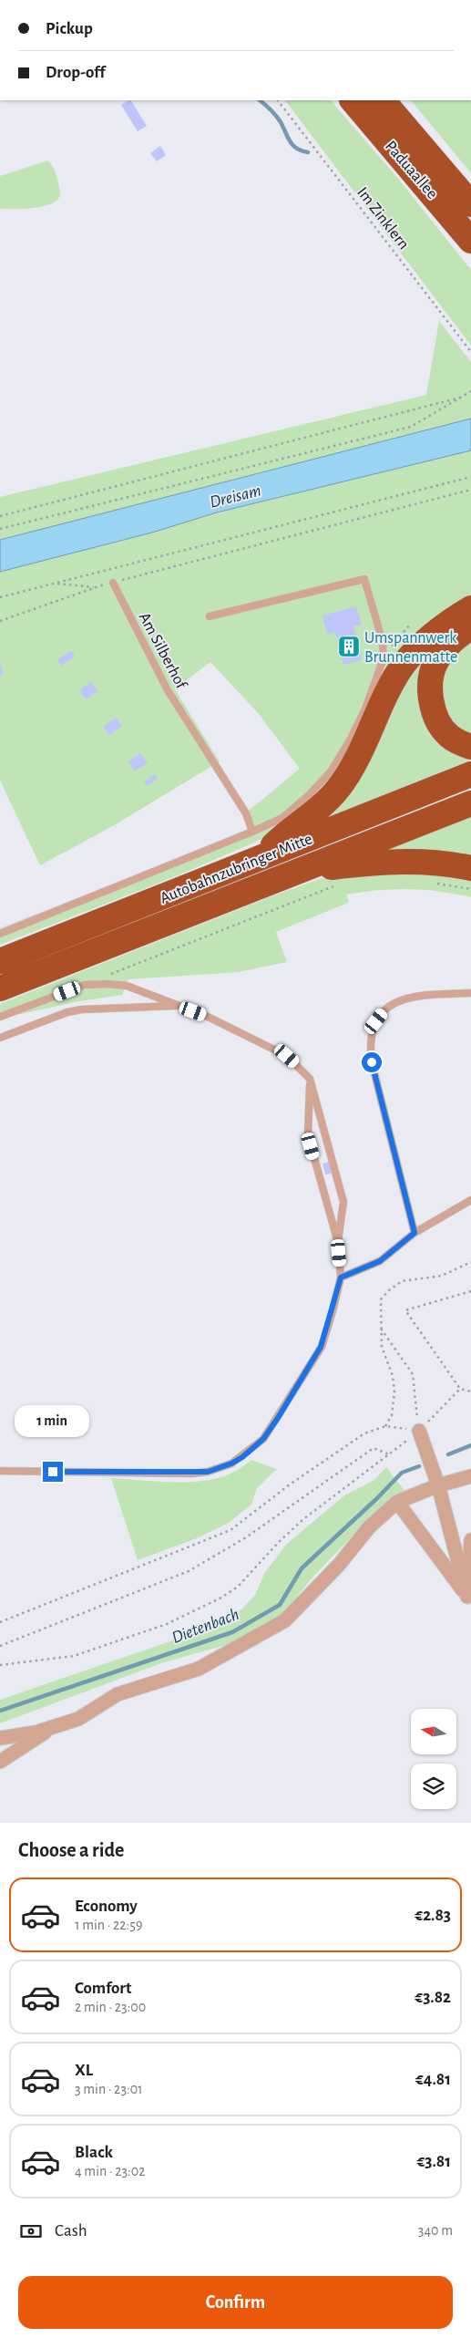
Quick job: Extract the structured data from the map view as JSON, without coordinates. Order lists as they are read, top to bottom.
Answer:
{
  "streets": {
    "highway": ["Paduaallee", "Autobahnzubringer Mitte"],
    "lane": ["Am Silberhof"],
    "path": ["Im Zinklern"]
  },
  "water": ["Dreisam", "Dietenbach"],
  "places": {
    "building": ["Umspannwerk Brunnenmatte"]
  },
  "north": "left",
  "page": {
    "banner": ["Pickup", "Drop-off"],
    "bubble": "1 min",
    "heading": "Choose a ride",
    "list": [
      {
        "name": "Economy",
        "note": "1 min · 22:59",
        "value": "€2.83"
      },
      {
        "name": "Comfort",
        "note": "2 min · 23:00",
        "value": "€3.82"
      },
      {
        "name": "XL",
        "note": "3 min · 23:01",
        "value": "€4.81"
      },
      {
        "name": "Black",
        "note": "4 min · 23:02",
        "value": "€3.81"
      }
    ],
    "pay": ["Cash", "340 m"],
    "buttons": "Confirm"
  }
}
